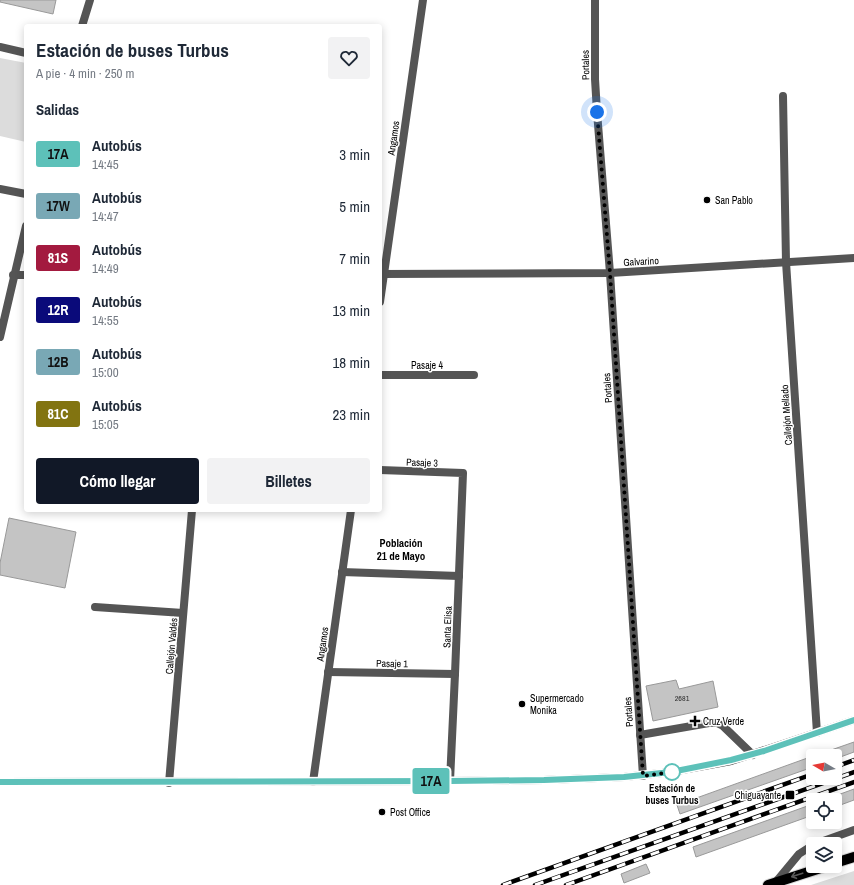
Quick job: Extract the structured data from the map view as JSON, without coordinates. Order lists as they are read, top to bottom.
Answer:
{
  "streets": {
    "street": [
      "Portales",
      "Angamos",
      "Galvarino",
      "Pasaje 4",
      "Callejón Mellado",
      "Pasaje 3",
      "Santa Elisa",
      "Callejón Valdés",
      "Pasaje 1"
    ]
  },
  "crossings": [
    ["Portales", "Galvarino"],
    ["Angamos", "Galvarino"],
    ["Angamos", "Pasaje 1"],
    ["Galvarino", "Callejón Mellado"],
    ["Pasaje 3", "Santa Elisa"],
    ["Santa Elisa", "Pasaje 1"]
  ],
  "districts": ["Población 21 de Mayo"],
  "places": {
    "other": [
      "San Pablo",
      "Supermercado Monika",
      "Estación de buses Turbus",
      "Post Office"
    ],
    "health": ["Cruz Verde"],
    "transit": ["Chiguayante"]
  },
  "lines": ["bus line 17A"],
  "house_numbers": ["2681"],
  "north": "left",
  "page": {
    "on_map": "17A",
    "heading": [
      ["Estación de buses Turbus", "A pie · 4 min · 250 m"],
      "Salidas"
    ],
    "list": [
      {
        "mark": "17A",
        "name": "Autobús",
        "note": "14:45",
        "value": "3 min"
      },
      {
        "mark": "17W",
        "name": "Autobús",
        "note": "14:47",
        "value": "5 min"
      },
      {
        "mark": "81S",
        "name": "Autobús",
        "note": "14:49",
        "value": "7 min"
      },
      {
        "mark": "12R",
        "name": "Autobús",
        "note": "14:55",
        "value": "13 min"
      },
      {
        "mark": "12B",
        "name": "Autobús",
        "note": "15:00",
        "value": "18 min"
      },
      {
        "mark": "81C",
        "name": "Autobús",
        "note": "15:05",
        "value": "23 min"
      }
    ],
    "buttons": ["Cómo llegar", "Billetes"]
  }
}
